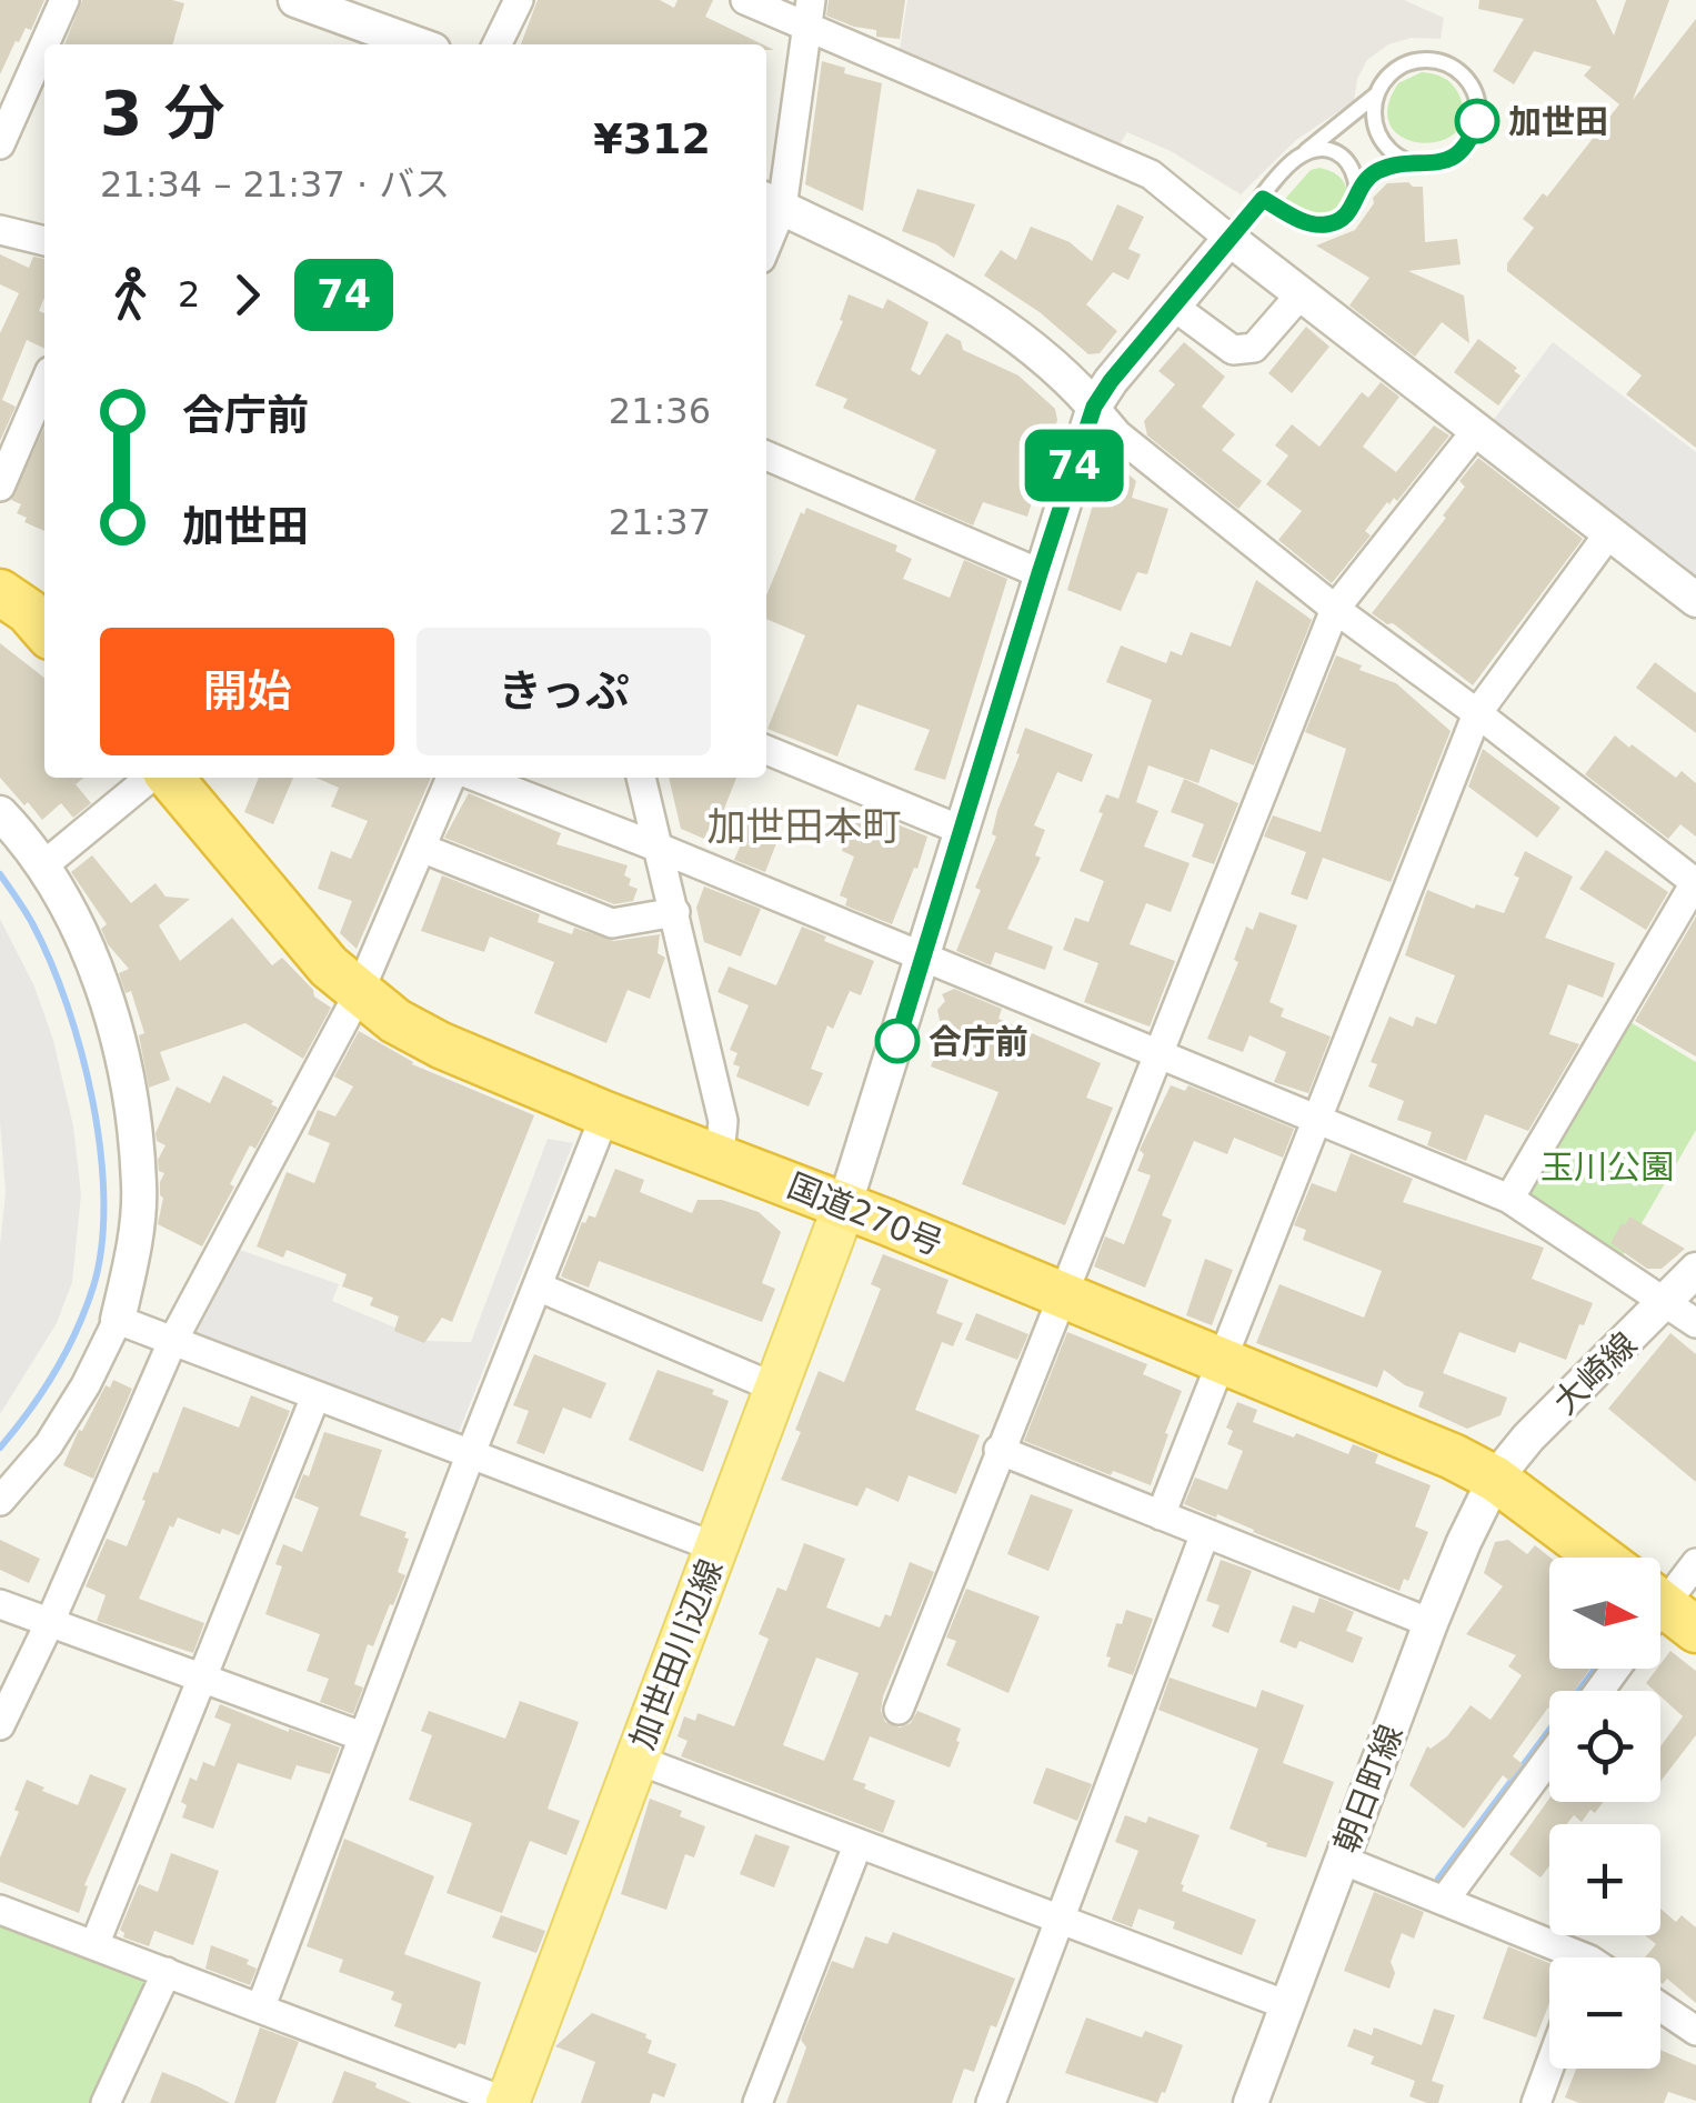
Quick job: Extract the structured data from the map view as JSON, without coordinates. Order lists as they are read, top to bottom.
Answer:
{
  "streets": {
    "highway": ["国道270号"],
    "main road": ["加世田川辺線"],
    "street": ["大崎線", "朝日町線"]
  },
  "crossings": [
    ["国道270号", "大崎線"],
    ["国道270号", "加世田川辺線"],
    ["国道270号", "朝日町線"],
    ["大崎線", "朝日町線"]
  ],
  "districts": ["加世田本町"],
  "parks": ["玉川公園"],
  "places": ["加世田", "合庁前"],
  "lines": ["bus line 74"],
  "north": "right",
  "page": {
    "on_map": "74",
    "heading": ["3 分", "21:34 – 21:37 · バス", "¥312"],
    "legs": ["2", "74"],
    "list": [
      {
        "name": "合庁前",
        "value": "21:36"
      },
      {
        "name": "加世田",
        "value": "21:37"
      }
    ],
    "buttons": ["開始", "きっぷ"],
    "map_buttons": ["+", "−"]
  }
}
